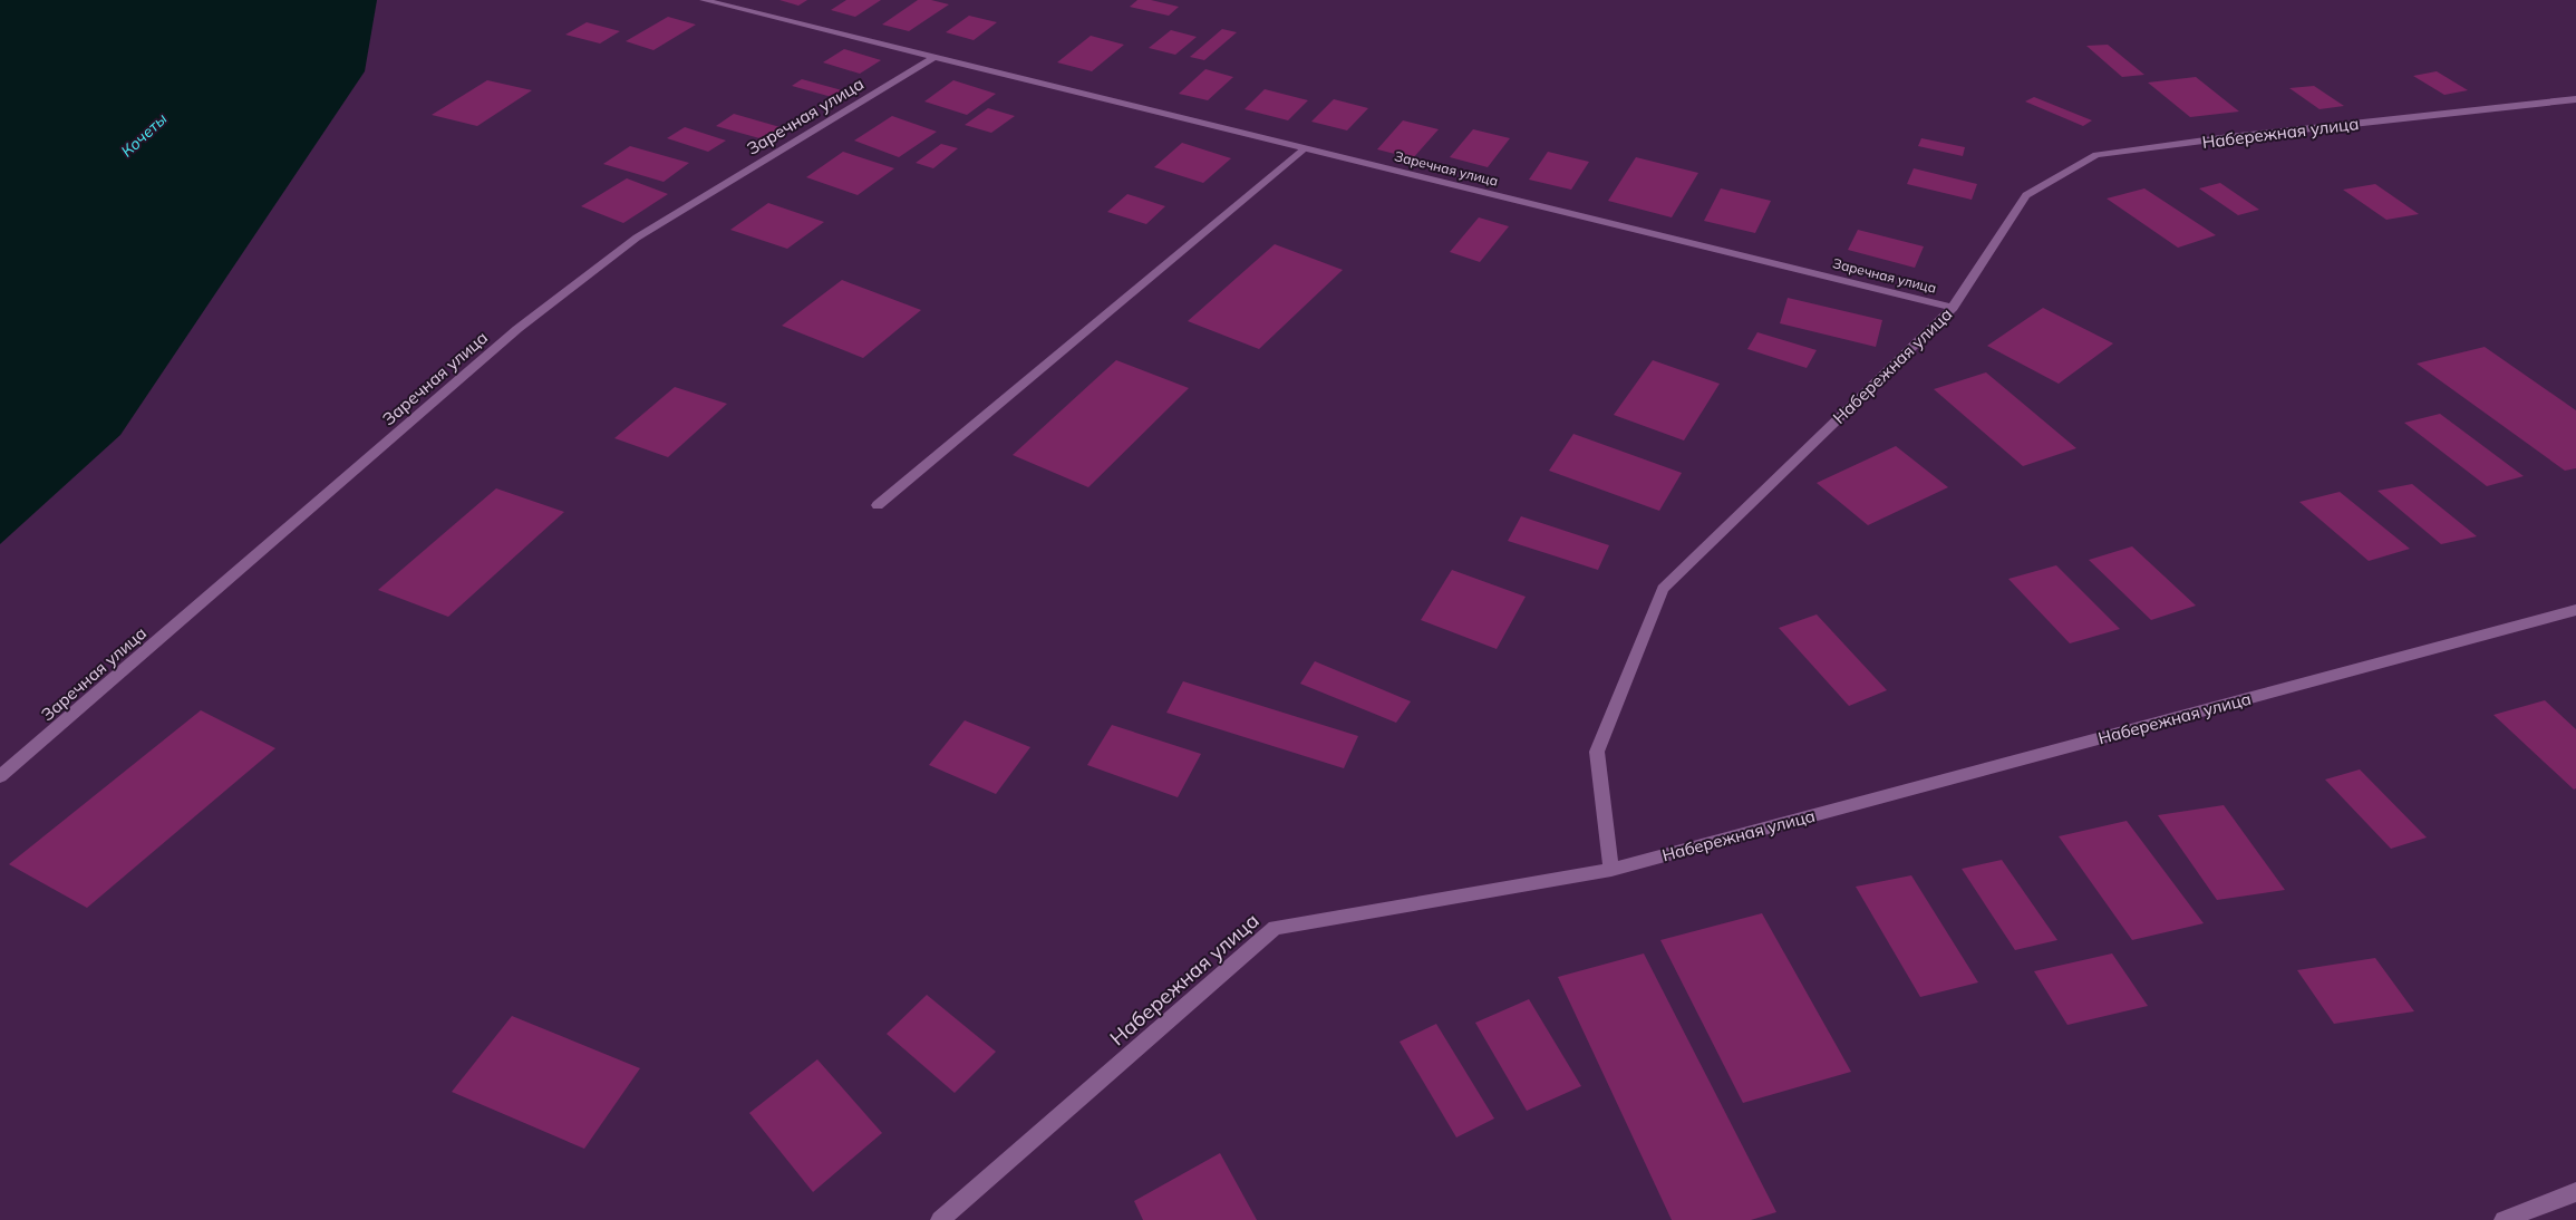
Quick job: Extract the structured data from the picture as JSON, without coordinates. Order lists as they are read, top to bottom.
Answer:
{
  "streets": {
    "street": ["Заречная улица", "Набережная улица"]
  },
  "crossings": [
    ["Заречная улица", "Набережная улица"]
  ],
  "water": ["Кочеты"]
}
